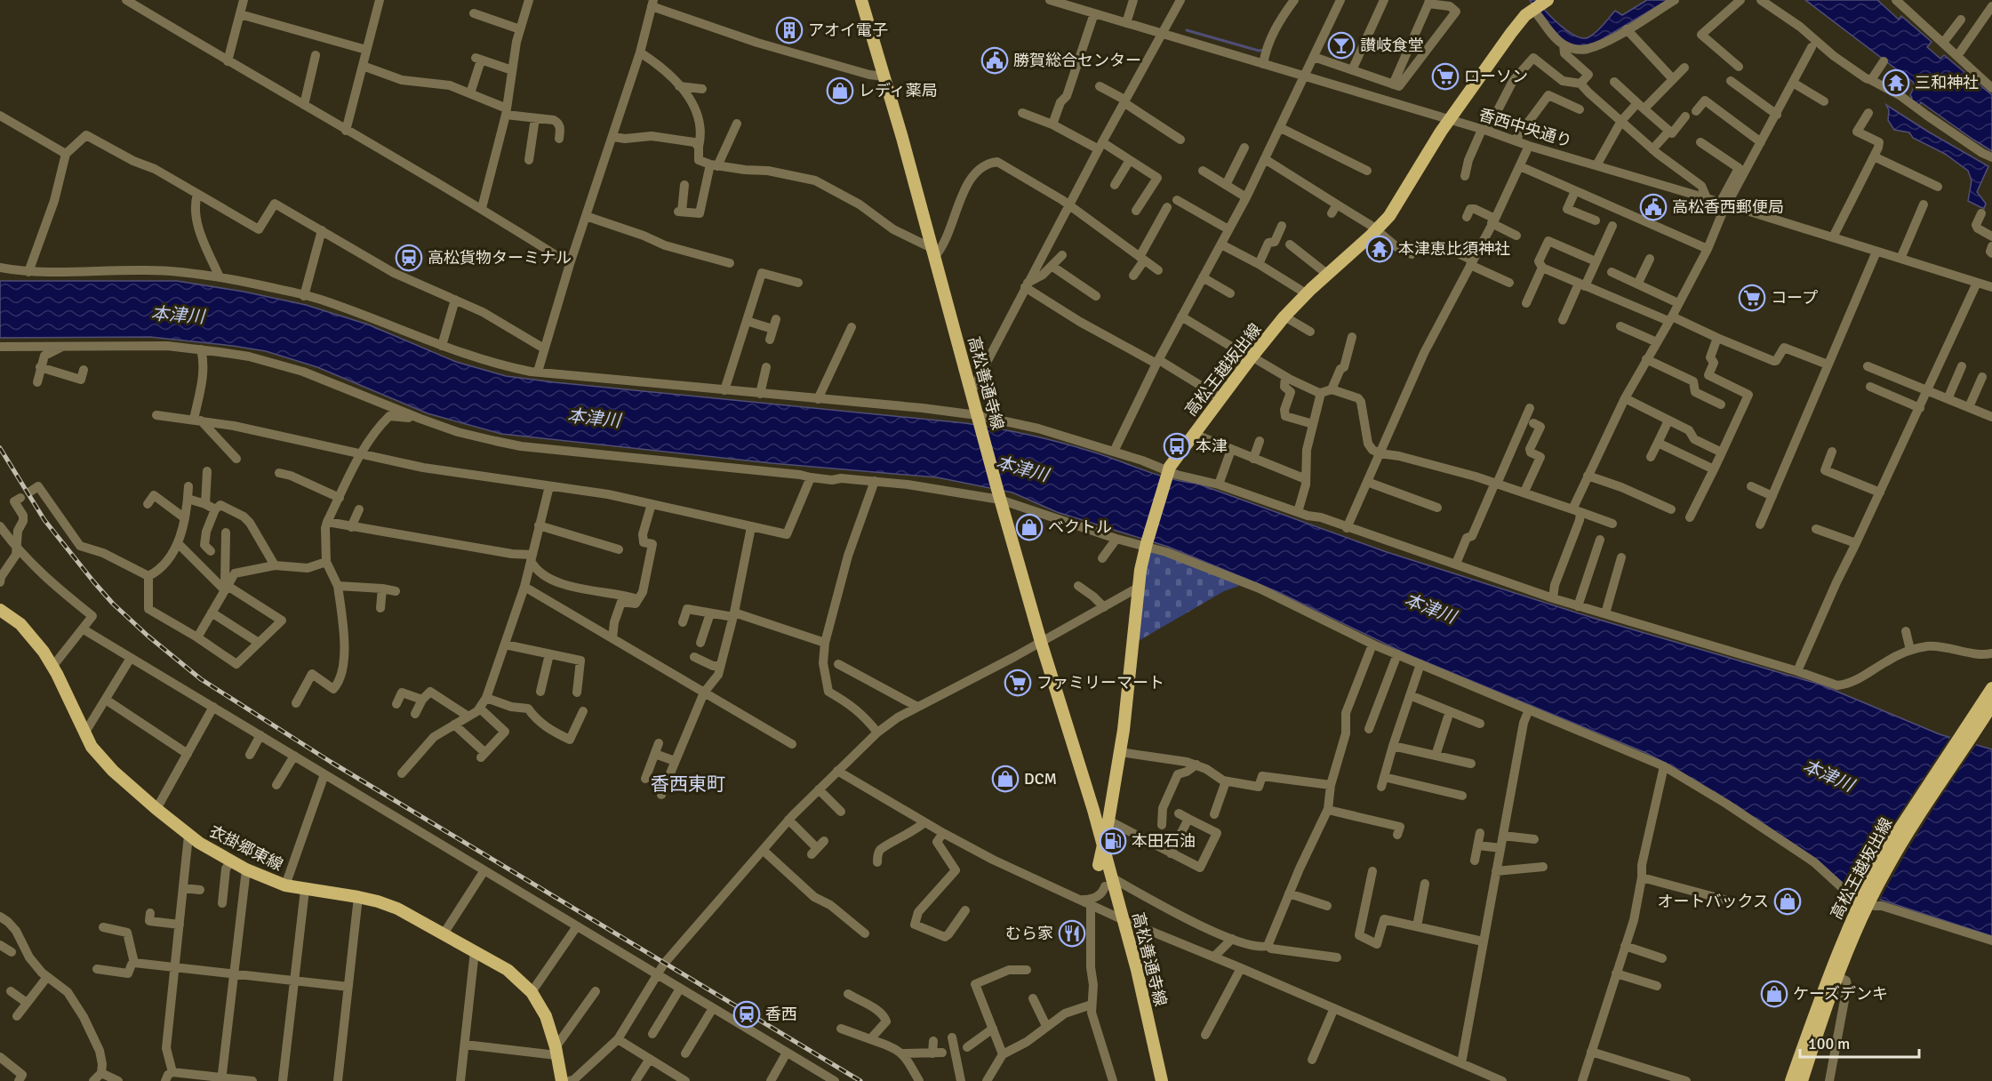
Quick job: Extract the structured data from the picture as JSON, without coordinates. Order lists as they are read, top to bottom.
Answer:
{
  "streets": {
    "main road": ["高松王越坂出線", "高松善通寺線", "衣掛郷東線"],
    "street": ["香西中央通り"]
  },
  "crossings": [
    ["香西中央通り", "高松王越坂出線"],
    ["高松王越坂出線", "高松善通寺線"]
  ],
  "districts": ["香西東町"],
  "water": ["本津川"],
  "places": {
    "building": ["アオイ電子"],
    "bar": ["讃岐食堂"],
    "public building": ["勝賀総合センター", "高松香西郵便局"],
    "supermarket": ["ローソン", "コープ", "ファミリーマート"],
    "temple": ["三和神社", "本津恵比須神社"],
    "shop": [
      "レディ薬局",
      "ベクトル",
      "DCM",
      "オートバックス",
      "ケーズデンキ"
    ],
    "station": ["高松貨物ターミナル", "香西"],
    "bus stop": ["本津"],
    "fuel station": ["本田石油"],
    "restaurant": ["むら家"]
  },
  "scale_bar": "100 m"
}
